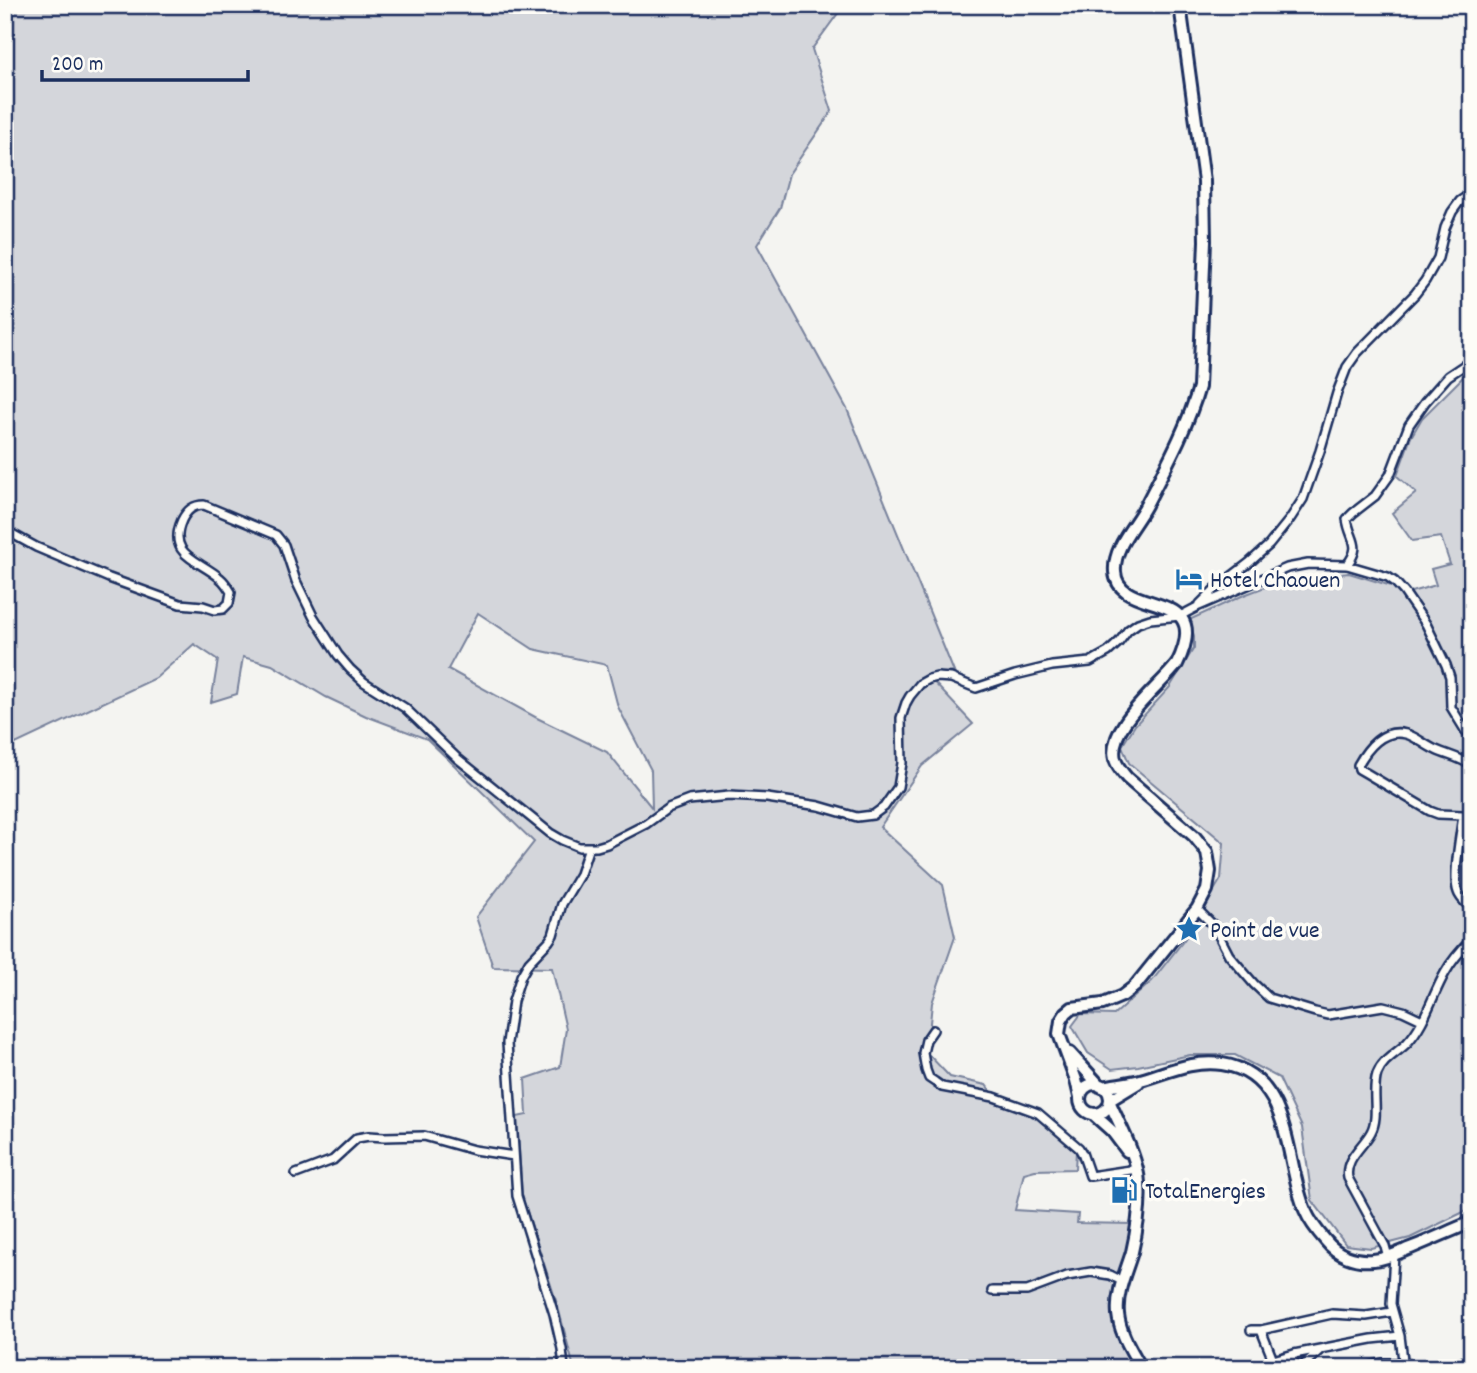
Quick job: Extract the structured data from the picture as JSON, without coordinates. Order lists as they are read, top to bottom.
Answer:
{
  "places": {
    "hotel": ["Hotel Chaouen"],
    "place": ["Point de vue"],
    "fuel station": ["TotalEnergies"]
  },
  "scale_bar": "200 m"
}
